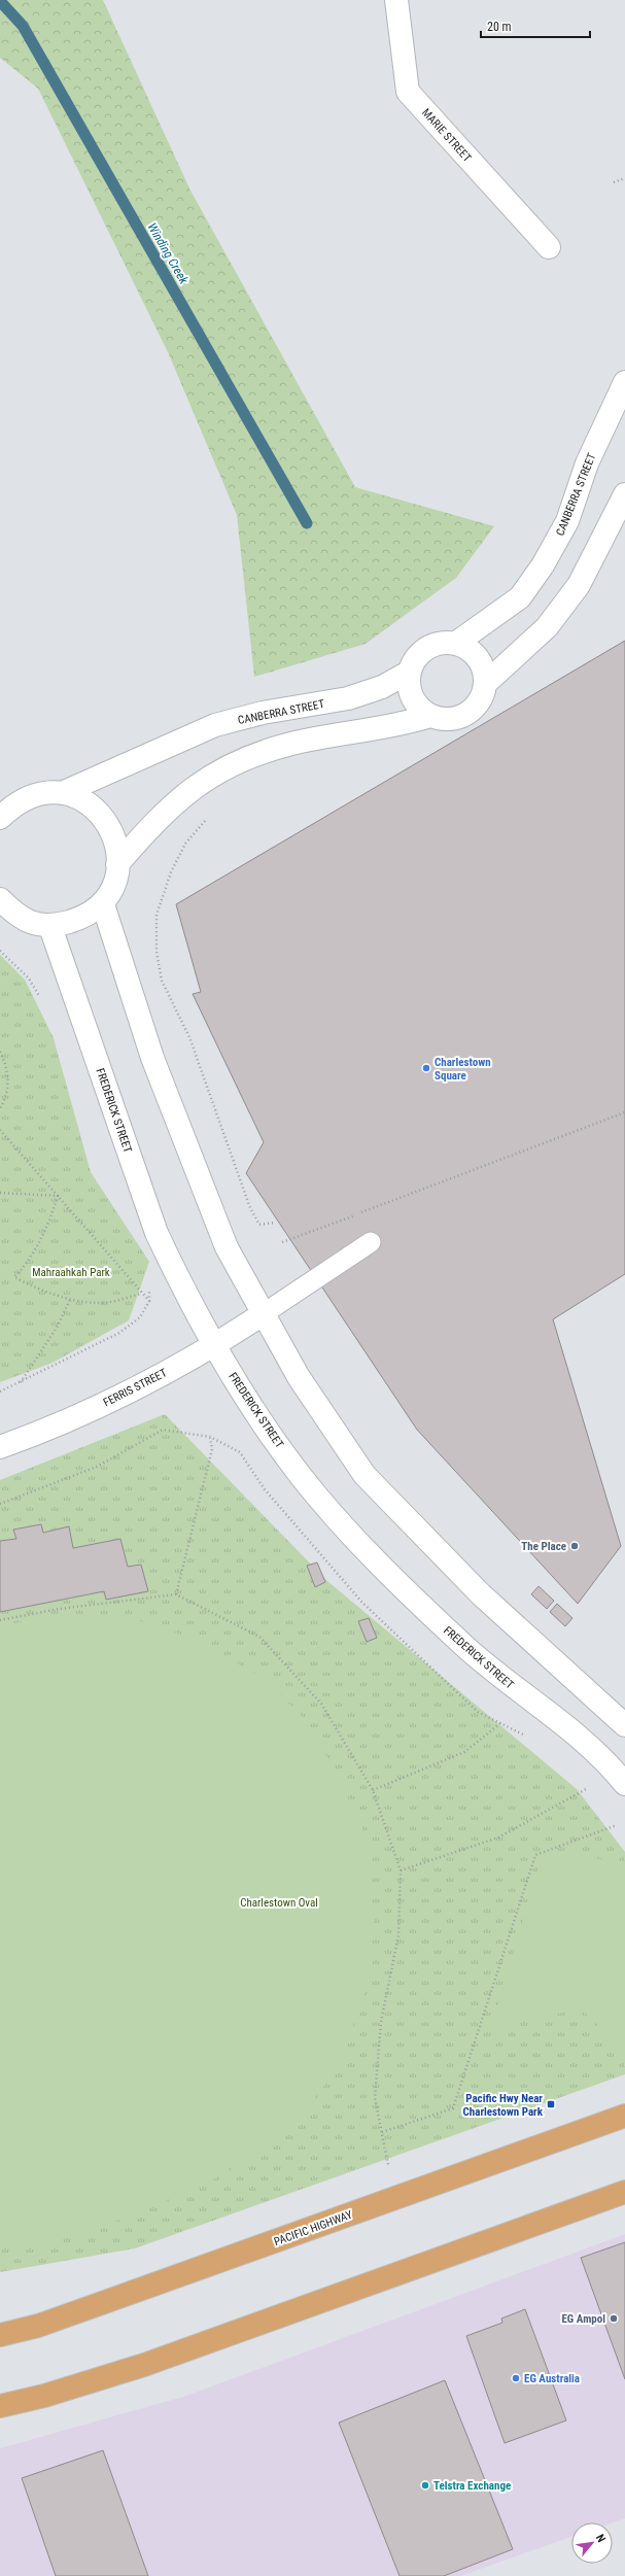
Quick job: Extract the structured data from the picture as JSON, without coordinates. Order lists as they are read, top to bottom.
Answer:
{
  "streets": {
    "highway": ["PACIFIC HIGHWAY"],
    "street": [
      "MARIE STREET",
      "CANBERRA STREET",
      "FREDERICK STREET",
      "FERRIS STREET"
    ]
  },
  "crossings": [
    ["FREDERICK STREET", "FERRIS STREET"]
  ],
  "water": ["Winding Creek"],
  "parks": ["Mahraahkah Park", "Charlestown Oval"],
  "places": {
    "other": [
      "Charlestown Square",
      "The Place",
      "EG Ampol",
      "EG Australia",
      "Telstra Exchange"
    ],
    "transit": ["Pacific Hwy Near Charlestown Park"]
  },
  "scale_bar": "20 m",
  "north": "top right"
}
